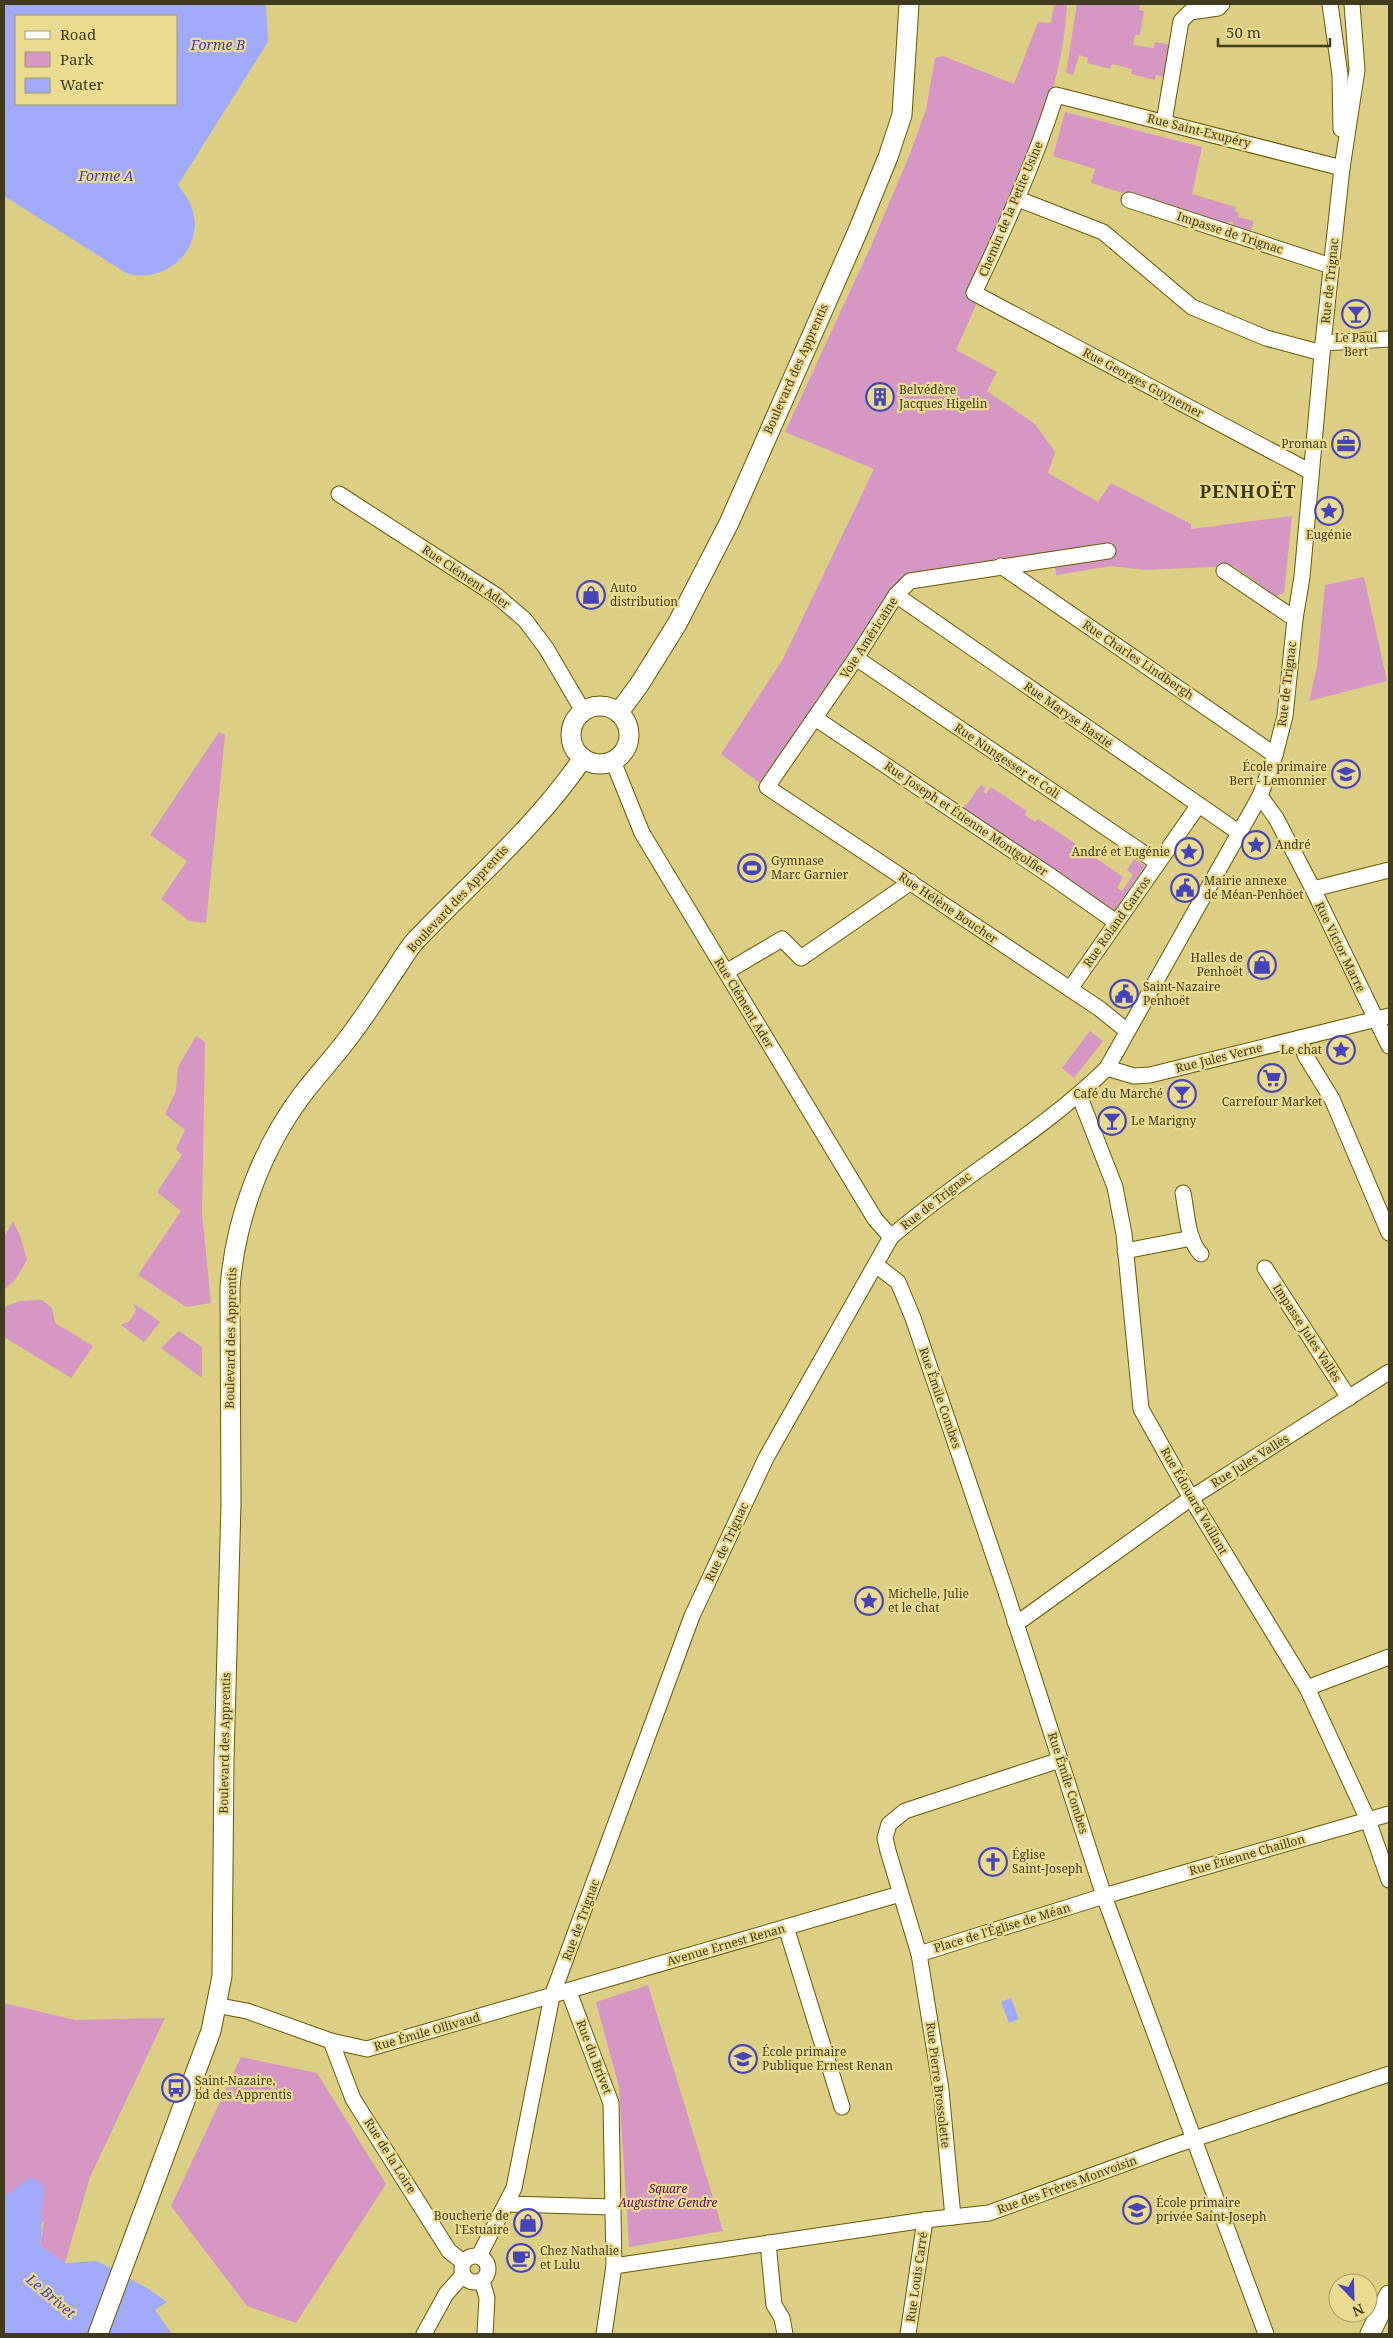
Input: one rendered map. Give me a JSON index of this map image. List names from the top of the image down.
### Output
{
  "streets": {
    "main road": ["Boulevard des Apprentis"],
    "street": [
      "Rue Saint-Exupéry",
      "Chemin de la Petite Usine",
      "Impasse de Trignac",
      "Rue de Trignac",
      "Rue Georges Guynemer",
      "Rue Clément Ader",
      "Voie Américaine",
      "Rue Charles Lindbergh",
      "Rue Maryse Bastié",
      "Rue Nungesser et Coli",
      "Rue Joseph et Étienne Montgolfier",
      "Rue Hélène Boucher",
      "Rue Roland Garros",
      "Rue Victor Marre",
      "Rue Jules Verne",
      "Impasse Jules Vallès",
      "Rue Émile Combes",
      "Rue Jules Vallès",
      "Rue Édouard Vaillant",
      "Rue Étienne Chaillon",
      "Place de l'Église de Méan",
      "Avenue Ernest Renan",
      "Rue Émile Ollivaud",
      "Rue du Brivet",
      "Rue Pierre Brossolette",
      "Rue de la Loire",
      "Rue des Frères Monvoisin",
      "Rue Louis Carré"
    ]
  },
  "crossings": [
    ["Rue Saint-Exupéry", "Chemin de la Petite Usine"],
    ["Rue Saint-Exupéry", "Rue de Trignac"],
    ["Chemin de la Petite Usine", "Rue Georges Guynemer"],
    ["Impasse de Trignac", "Rue de Trignac"],
    ["Rue de Trignac", "Rue Georges Guynemer"],
    ["Rue de Trignac", "Rue Clément Ader"],
    ["Rue de Trignac", "Rue Charles Lindbergh"],
    ["Rue de Trignac", "Rue Maryse Bastié"],
    ["Rue de Trignac", "Rue Hélène Boucher"],
    ["Rue de Trignac", "Rue Victor Marre"],
    ["Rue de Trignac", "Rue Jules Verne"],
    ["Rue de Trignac", "Rue Émile Combes"],
    ["Rue de Trignac", "Rue Édouard Vaillant"],
    ["Rue de Trignac", "Avenue Ernest Renan"],
    ["Rue de Trignac", "Rue Émile Ollivaud"],
    ["Rue de Trignac", "Rue de la Loire"],
    ["Boulevard des Apprentis", "Rue Clément Ader"],
    ["Boulevard des Apprentis", "Rue Émile Ollivaud"],
    ["Voie Américaine", "Rue Charles Lindbergh"],
    ["Voie Américaine", "Rue Maryse Bastié"],
    ["Voie Américaine", "Rue Nungesser et Coli"],
    ["Voie Américaine", "Rue Joseph et Étienne Montgolfier"],
    ["Voie Américaine", "Rue Hélène Boucher"],
    ["Rue Maryse Bastié", "Rue Roland Garros"],
    ["Rue Nungesser et Coli", "Rue Roland Garros"],
    ["Rue Joseph et Étienne Montgolfier", "Rue Roland Garros"],
    ["Rue Hélène Boucher", "Rue Roland Garros"],
    ["Rue Victor Marre", "Rue Jules Verne"],
    ["Impasse Jules Vallès", "Rue Jules Vallès"],
    ["Rue Émile Combes", "Rue Jules Vallès"],
    ["Rue Émile Combes", "Rue Étienne Chaillon"],
    ["Rue Émile Combes", "Place de l'Église de Méan"],
    ["Rue Émile Combes", "Rue des Frères Monvoisin"],
    ["Rue Jules Vallès", "Rue Édouard Vaillant"],
    ["Rue Édouard Vaillant", "Rue Étienne Chaillon"],
    ["Rue Étienne Chaillon", "Place de l'Église de Méan"],
    ["Place de l'Église de Méan", "Avenue Ernest Renan"],
    ["Place de l'Église de Méan", "Rue Pierre Brossolette"],
    ["Avenue Ernest Renan", "Rue Émile Ollivaud"],
    ["Avenue Ernest Renan", "Rue du Brivet"],
    ["Rue Émile Ollivaud", "Rue de la Loire"],
    ["Rue du Brivet", "Rue des Frères Monvoisin"],
    ["Rue Pierre Brossolette", "Rue des Frères Monvoisin"],
    ["Rue des Frères Monvoisin", "Rue Louis Carré"]
  ],
  "districts": ["PENHOËT"],
  "water": ["Forme B", "Forme A", "Le Brivet"],
  "parks": ["Square Augustine Gendre"],
  "places": {
    "bar": ["Le Paul Bert", "Café du Marché", "Le Marigny"],
    "building": ["Belvédère Jacques Higelin"],
    "office": ["Proman"],
    "place": [
      "Eugénie",
      "André",
      "André et Eugénie",
      "Le chat",
      "Michelle, Julie et le chat"
    ],
    "shop": ["Auto distribution", "Halles de Penhoët", "Boucherie de l'Estuaire"],
    "school or university": ["École primaire Bert - Lemonnier", "École primaire Publique Ernest Renan", "École primaire privée Saint-Joseph"],
    "sports": ["Gymnase Marc Garnier"],
    "public building": ["Mairie annexe de Méan-Penhöet", "Saint-Nazaire Penhoët"],
    "supermarket": ["Carrefour Market"],
    "church": ["Église Saint-Joseph"],
    "bus stop": ["Saint-Nazaire, bd des Apprentis"],
    "cafe": ["Chez Nathalie et Lulu"]
  },
  "legend": ["Road", "Park", "Water"],
  "scale_bar": "50 m",
  "north": "bottom right"
}
